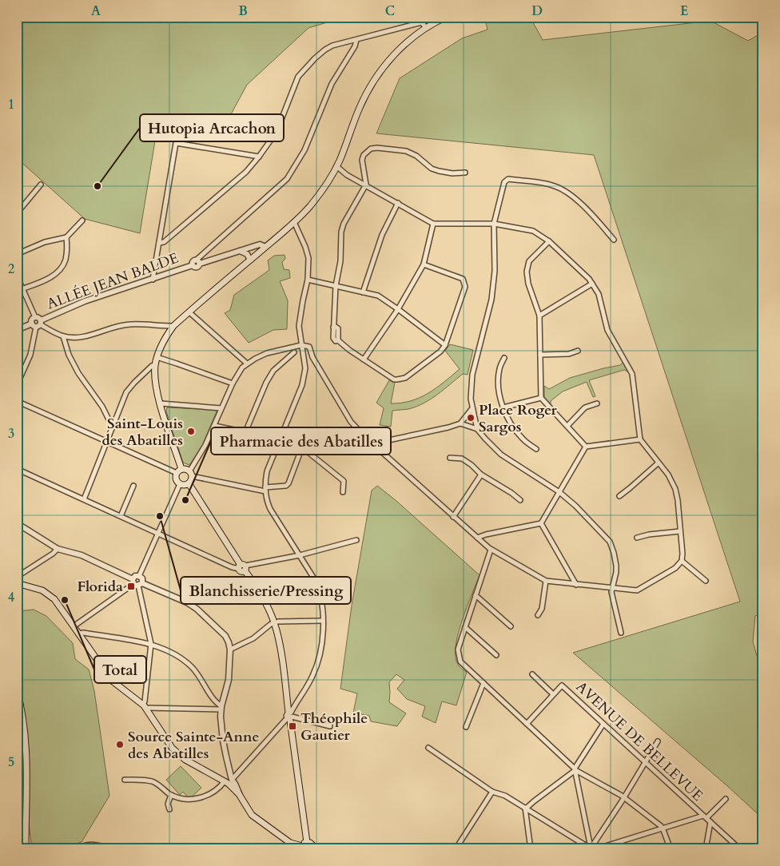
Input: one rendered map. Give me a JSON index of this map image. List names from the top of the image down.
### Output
{
  "streets": {
    "street": ["ALLÉE JEAN BALDE", "AVENUE DE BELLEVUE"]
  },
  "places": {
    "other": [
      "Hutopia Arcachon",
      "Place Roger Sargos",
      "Saint-Louis des Abatilles",
      "Pharmacie des Abatilles",
      "Blanchisserie/Pressing",
      "Total",
      "Source Sainte-Anne des Abatilles"
    ],
    "transit": ["Florida", "Théophile Gautier"]
  },
  "grid": {
    "columns": [
      "A",
      "B",
      "C",
      "D",
      "E"
    ],
    "rows": [
      "1",
      "2",
      "3",
      "4",
      "5"
    ]
  }
}
